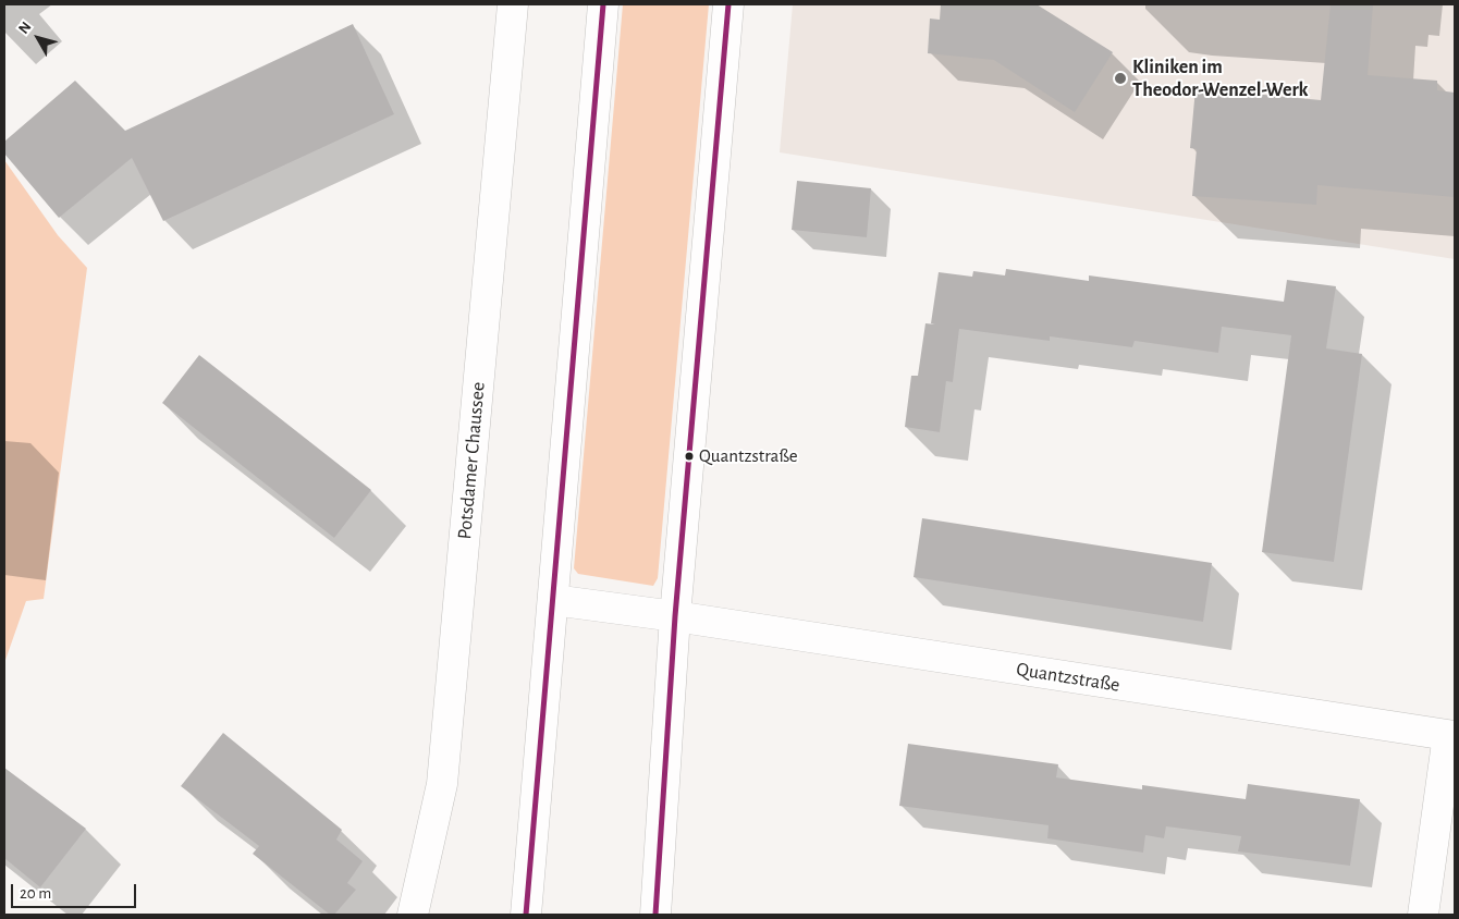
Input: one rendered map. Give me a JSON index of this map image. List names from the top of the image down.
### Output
{
  "streets": {
    "street": ["Potsdamer Chaussee", "Quantzstraße"]
  },
  "places": ["Kliniken im Theodor-Wenzel-Werk", "Quantzstraße"],
  "scale_bar": "20 m",
  "north": "top left"
}
